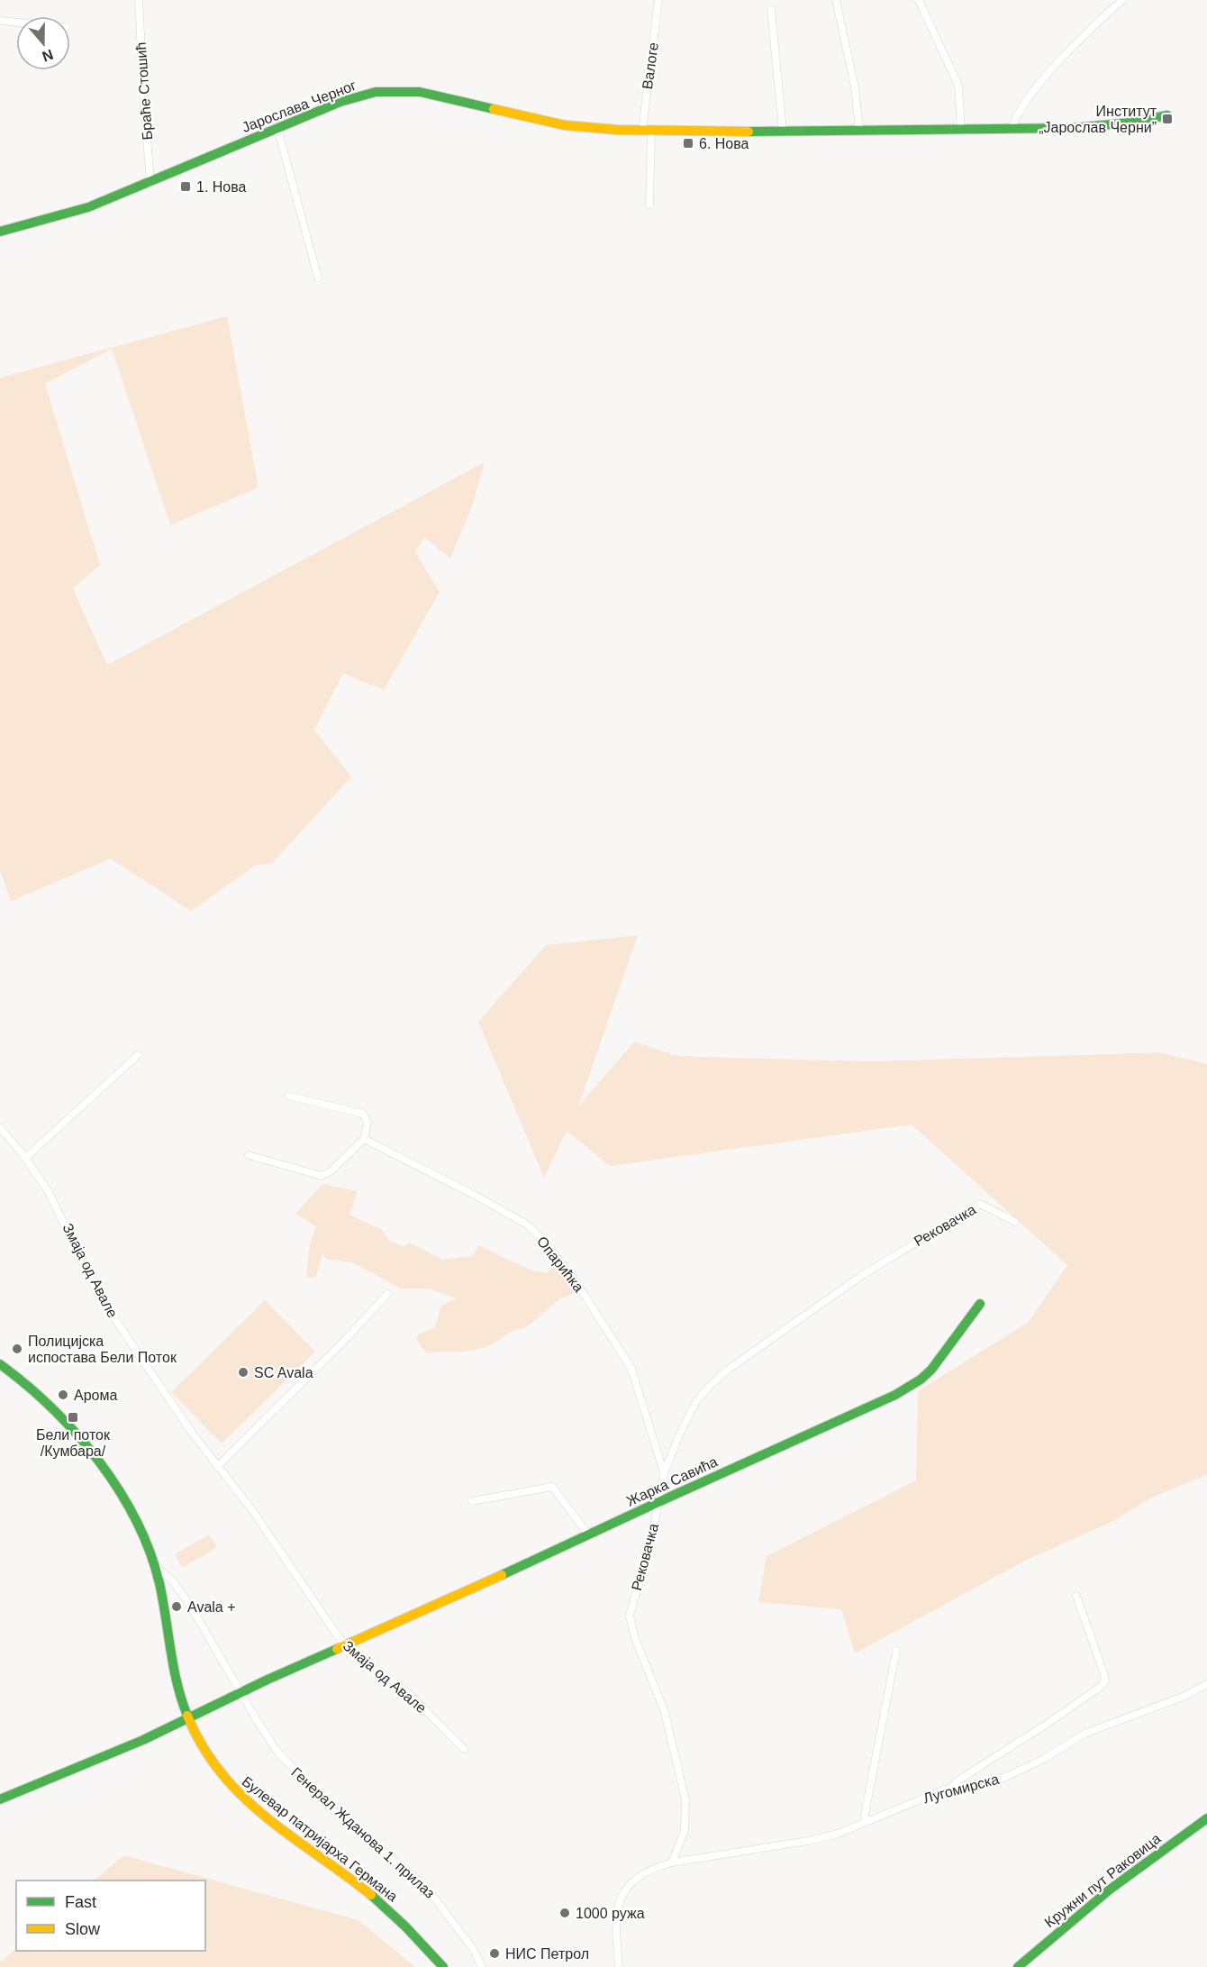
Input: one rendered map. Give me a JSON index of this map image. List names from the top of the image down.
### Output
{
  "streets": {
    "street": [
      "Валоге",
      "Браће Стошић",
      "Јарослава Черног",
      "Рековачка",
      "Опарићка",
      "Змаја од Авале",
      "Жарка Савића",
      "Лугомирска",
      "Генерал Жданова 1. прилаз",
      "Булевар патријарха Германа",
      "Кружни пут Раковица"
    ]
  },
  "crossings": [
    ["Валоге", "Јарослава Черног"],
    ["Браће Стошић", "Јарослава Черног"],
    ["Рековачка", "Опарићка"],
    ["Рековачка", "Жарка Савића"],
    ["Рековачка", "Лугомирска"],
    ["Змаја од Авале", "Жарка Савића"],
    ["Жарка Савића", "Генерал Жданова 1. прилаз"],
    ["Жарка Савића", "Булевар патријарха Германа"],
    ["Генерал Жданова 1. прилаз", "Булевар патријарха Германа"]
  ],
  "places": {
    "transit": [
      "Институт „Јарослав Черни”",
      "6. Нова",
      "1. Нова",
      "Бели поток /Кумбара/"
    ],
    "other": [
      "Полицијска испостава Бели Поток",
      "SC Avala",
      "Арома",
      "Avala +",
      "1000 ружа",
      "НИС Петрол"
    ]
  },
  "legend": ["Fast", "Slow"],
  "north": "bottom"
}
